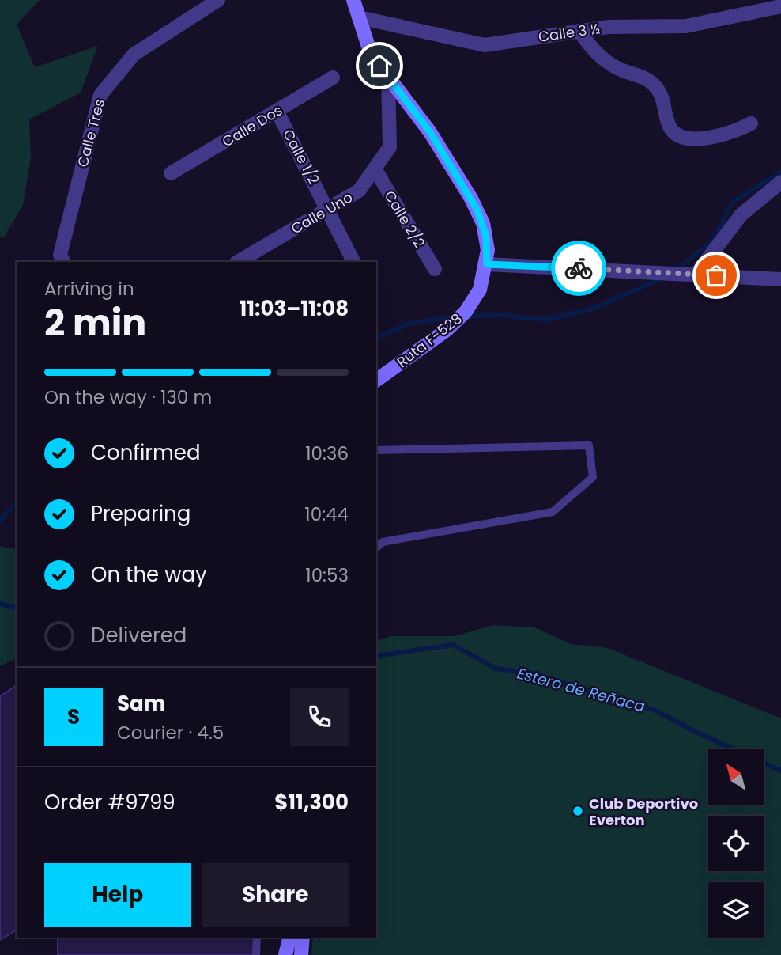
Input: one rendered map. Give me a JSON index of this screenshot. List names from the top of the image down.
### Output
{
  "streets": {
    "main road": ["Ruta F-528"],
    "street": [
      "Calle 3 ½",
      "Calle Dos",
      "Calle Tres",
      "Calle 1/2",
      "Calle Uno",
      "Calle 2/2"
    ]
  },
  "crossings": [
    ["Calle 3 ½", "Ruta F-528"],
    ["Calle Dos", "Calle 1/2"],
    ["Calle 1/2", "Calle Uno"],
    ["Calle Uno", "Calle 2/2"],
    ["Calle Uno", "Ruta F-528"]
  ],
  "water": ["Estero de Reñaca"],
  "places": ["Club Deportivo Everton"],
  "north": "top left",
  "page": {
    "heading": ["2 min", "Arriving in", "11:03–11:08"],
    "panel": [
      "Sam",
      "Courier · 4.5",
      "Order #9799",
      "$11,300"
    ],
    "bar": "On the way · 130 m",
    "list": [
      ["Confirmed", "10:36"],
      ["Preparing", "10:44"],
      ["On the way", "10:53"],
      "Delivered"
    ],
    "round": "S",
    "buttons": ["Help", "Share"]
  }
}
